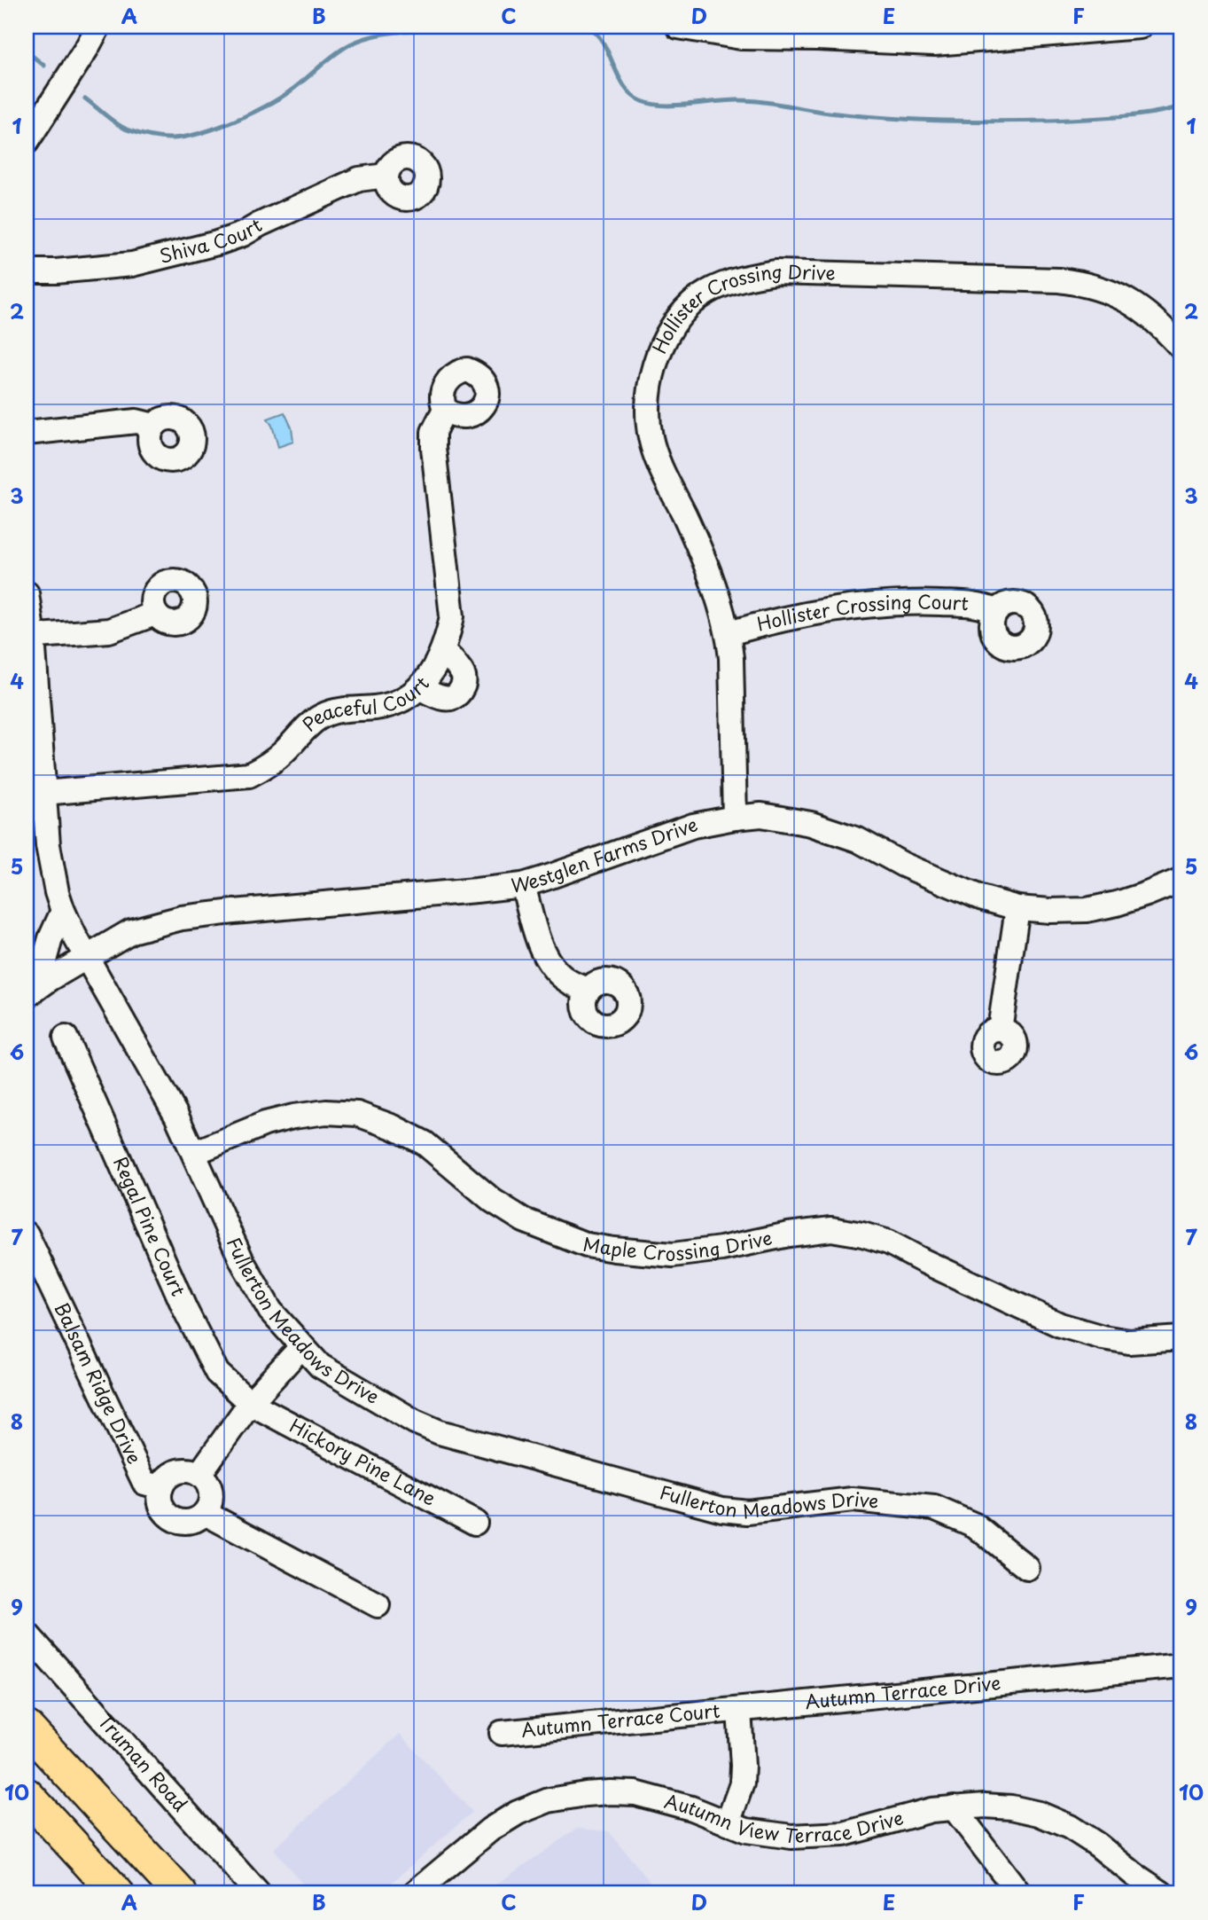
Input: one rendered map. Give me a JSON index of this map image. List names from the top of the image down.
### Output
{
  "streets": {
    "street": [
      "Shiva Court",
      "Hollister Crossing Drive",
      "Hollister Crossing Court",
      "Peaceful Court",
      "Westglen Farms Drive",
      "Regal Pine Court",
      "Maple Crossing Drive",
      "Fullerton Meadows Drive",
      "Balsam Ridge Drive",
      "Hickory Pine Lane",
      "Autumn Terrace Drive",
      "Autumn Terrace Court",
      "Truman Road",
      "Autumn View Terrace Drive"
    ]
  },
  "crossings": [
    ["Hollister Crossing Drive", "Hollister Crossing Court"],
    ["Hollister Crossing Drive", "Westglen Farms Drive"],
    ["Peaceful Court", "Fullerton Meadows Drive"],
    ["Westglen Farms Drive", "Fullerton Meadows Drive"],
    ["Regal Pine Court", "Hickory Pine Lane"],
    ["Maple Crossing Drive", "Fullerton Meadows Drive"],
    ["Autumn Terrace Drive", "Autumn Terrace Court"]
  ],
  "grid": {
    "columns": [
      "A",
      "B",
      "C",
      "D",
      "E",
      "F"
    ],
    "rows": [
      "1",
      "2",
      "3",
      "4",
      "5",
      "6",
      "7",
      "8",
      "9",
      "10"
    ]
  }
}
